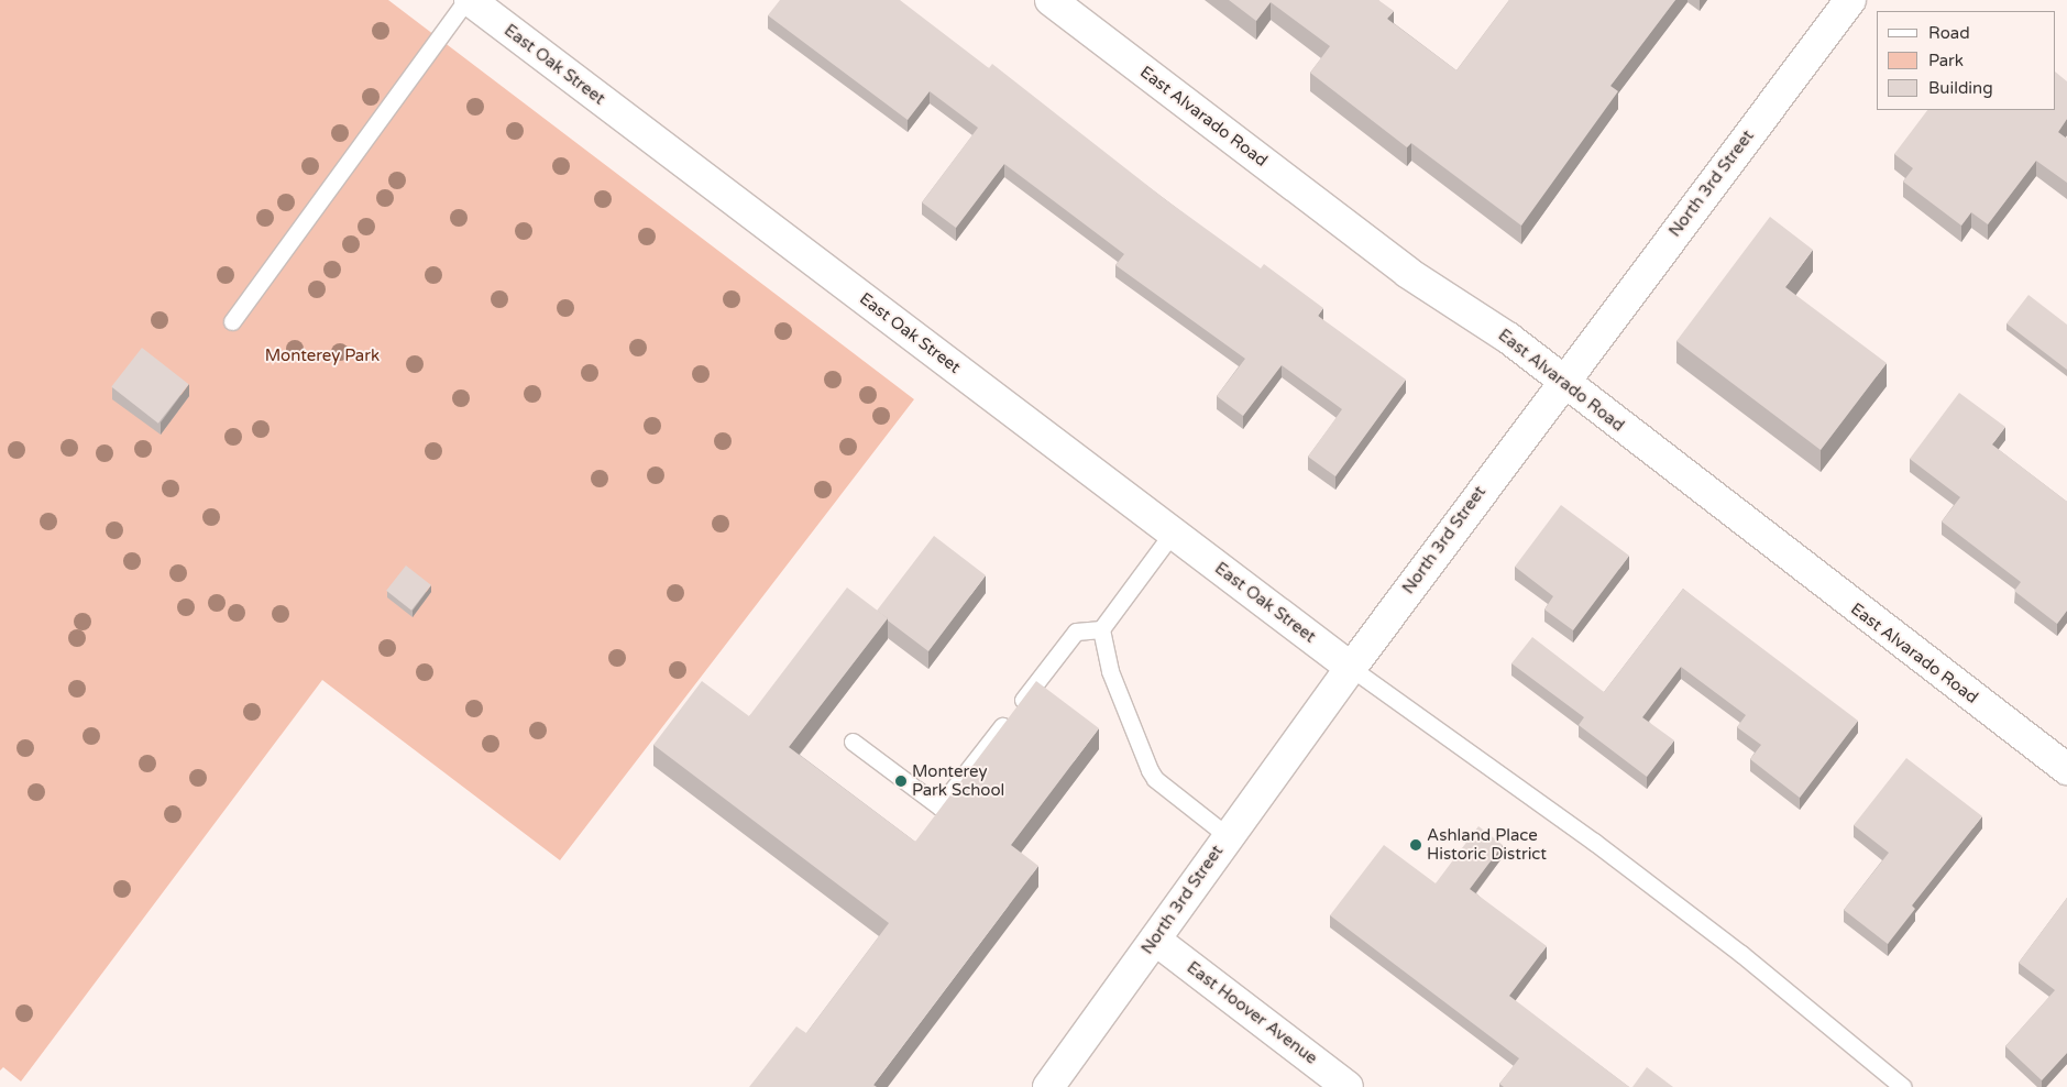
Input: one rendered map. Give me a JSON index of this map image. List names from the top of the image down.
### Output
{
  "streets": {
    "street": [
      "East Oak Street",
      "East Alvarado Road",
      "North 3rd Street",
      "East Hoover Avenue"
    ]
  },
  "crossings": [
    ["East Oak Street", "North 3rd Street"],
    ["East Alvarado Road", "North 3rd Street"],
    ["North 3rd Street", "East Hoover Avenue"]
  ],
  "parks": ["Monterey Park"],
  "places": ["Monterey Park School", "Ashland Place Historic District"],
  "legend": ["Road", "Park", "Building"]
}
